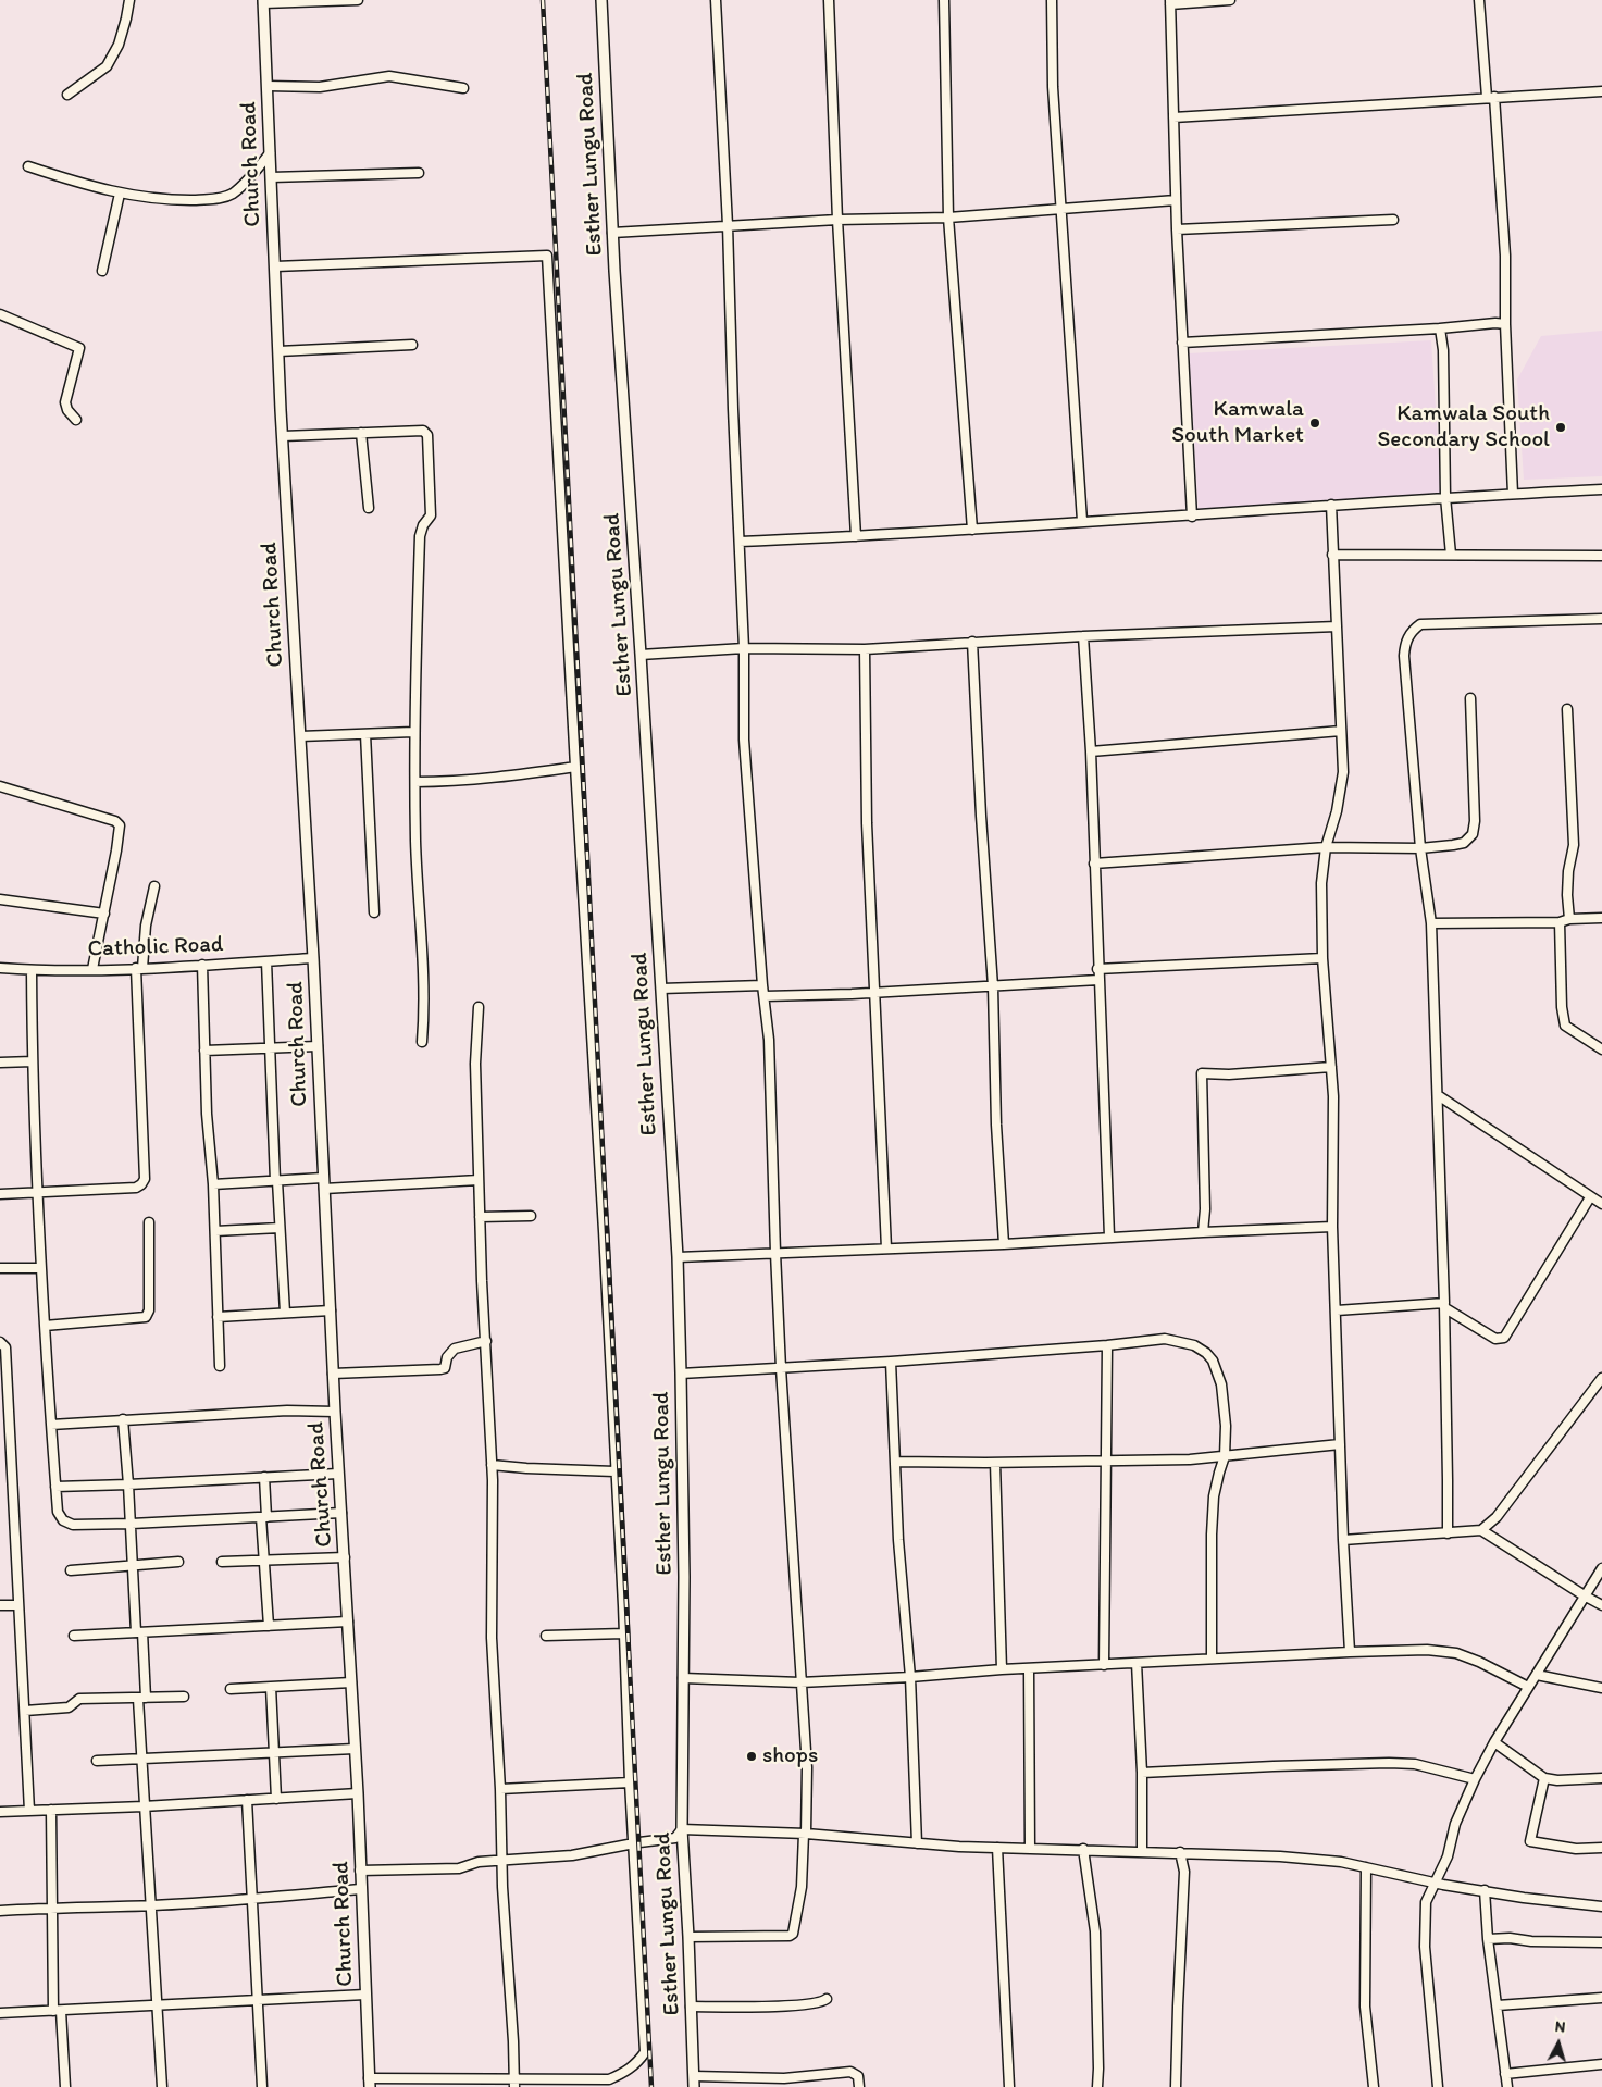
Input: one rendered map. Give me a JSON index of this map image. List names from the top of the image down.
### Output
{
  "streets": {
    "street": ["Church Road", "Esther Lungu Road", "Catholic Road"]
  },
  "crossings": [
    ["Church Road", "Catholic Road"]
  ],
  "places": ["Kamwala South Market", "Kamwala South Secondary School", "shops"],
  "north": "top"
}
